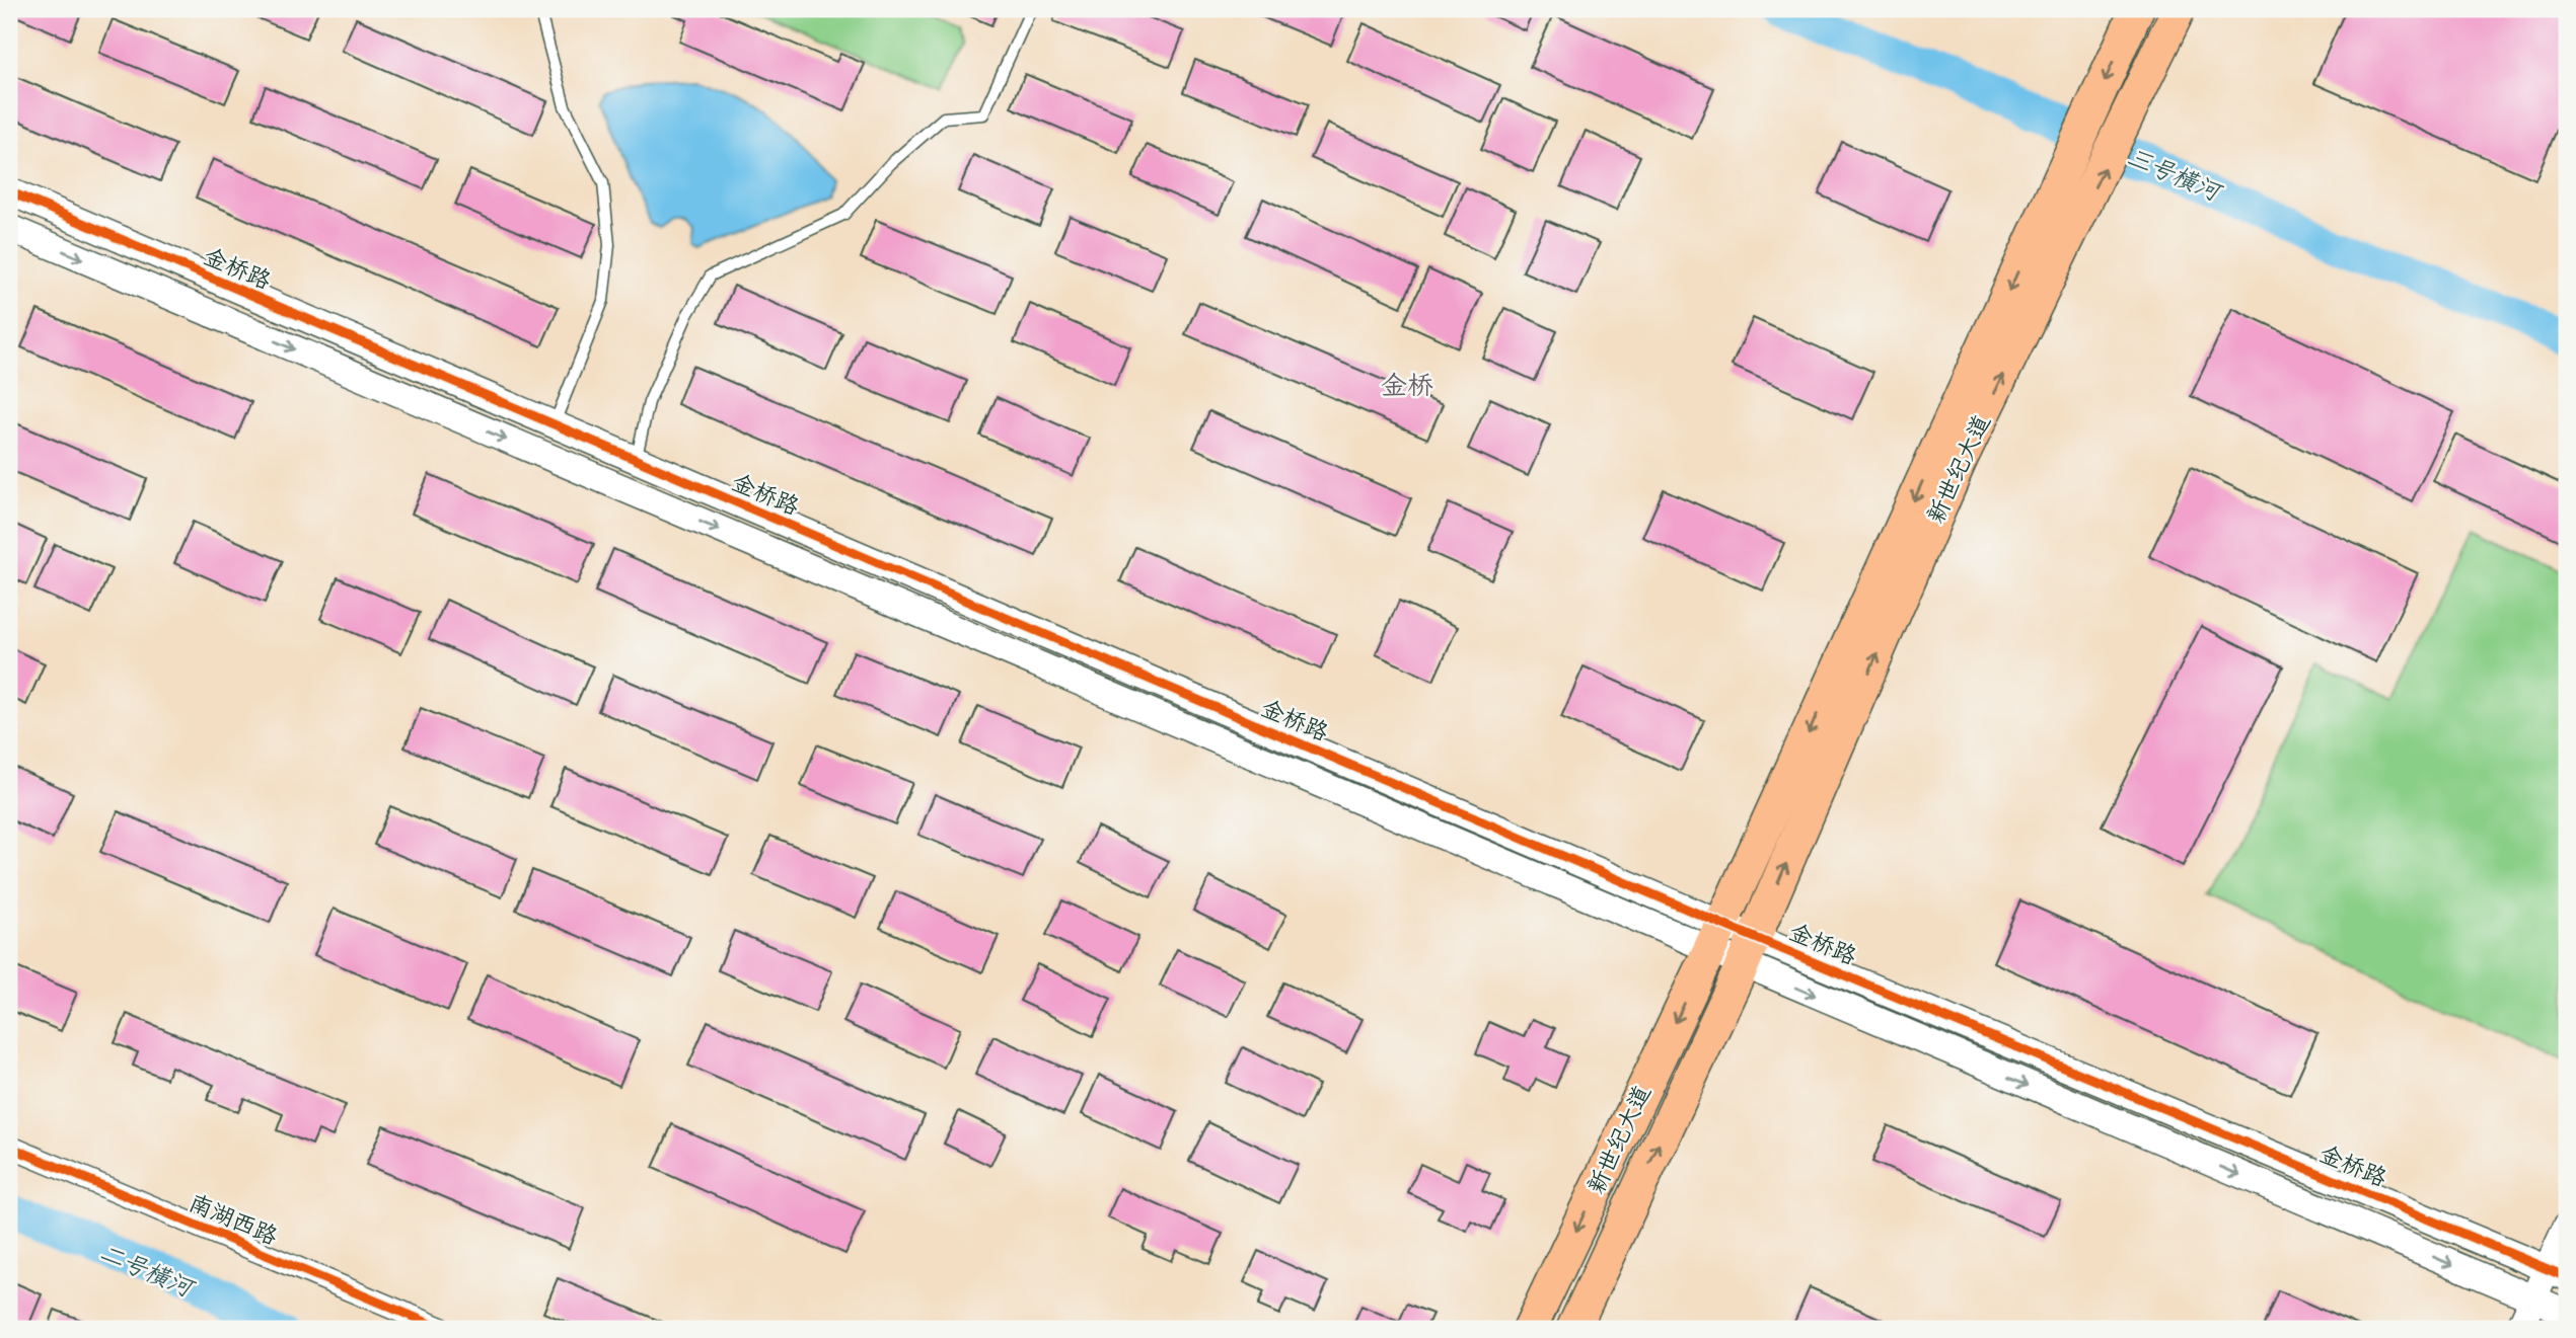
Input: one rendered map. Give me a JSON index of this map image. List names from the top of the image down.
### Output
{
  "streets": {
    "main road": ["新世纪大道"],
    "street": ["金桥路", "南湖西路"]
  },
  "crossings": [
    ["金桥路", "新世纪大道"]
  ],
  "districts": ["金桥"],
  "water": ["三号横河", "二号横河"]
}
